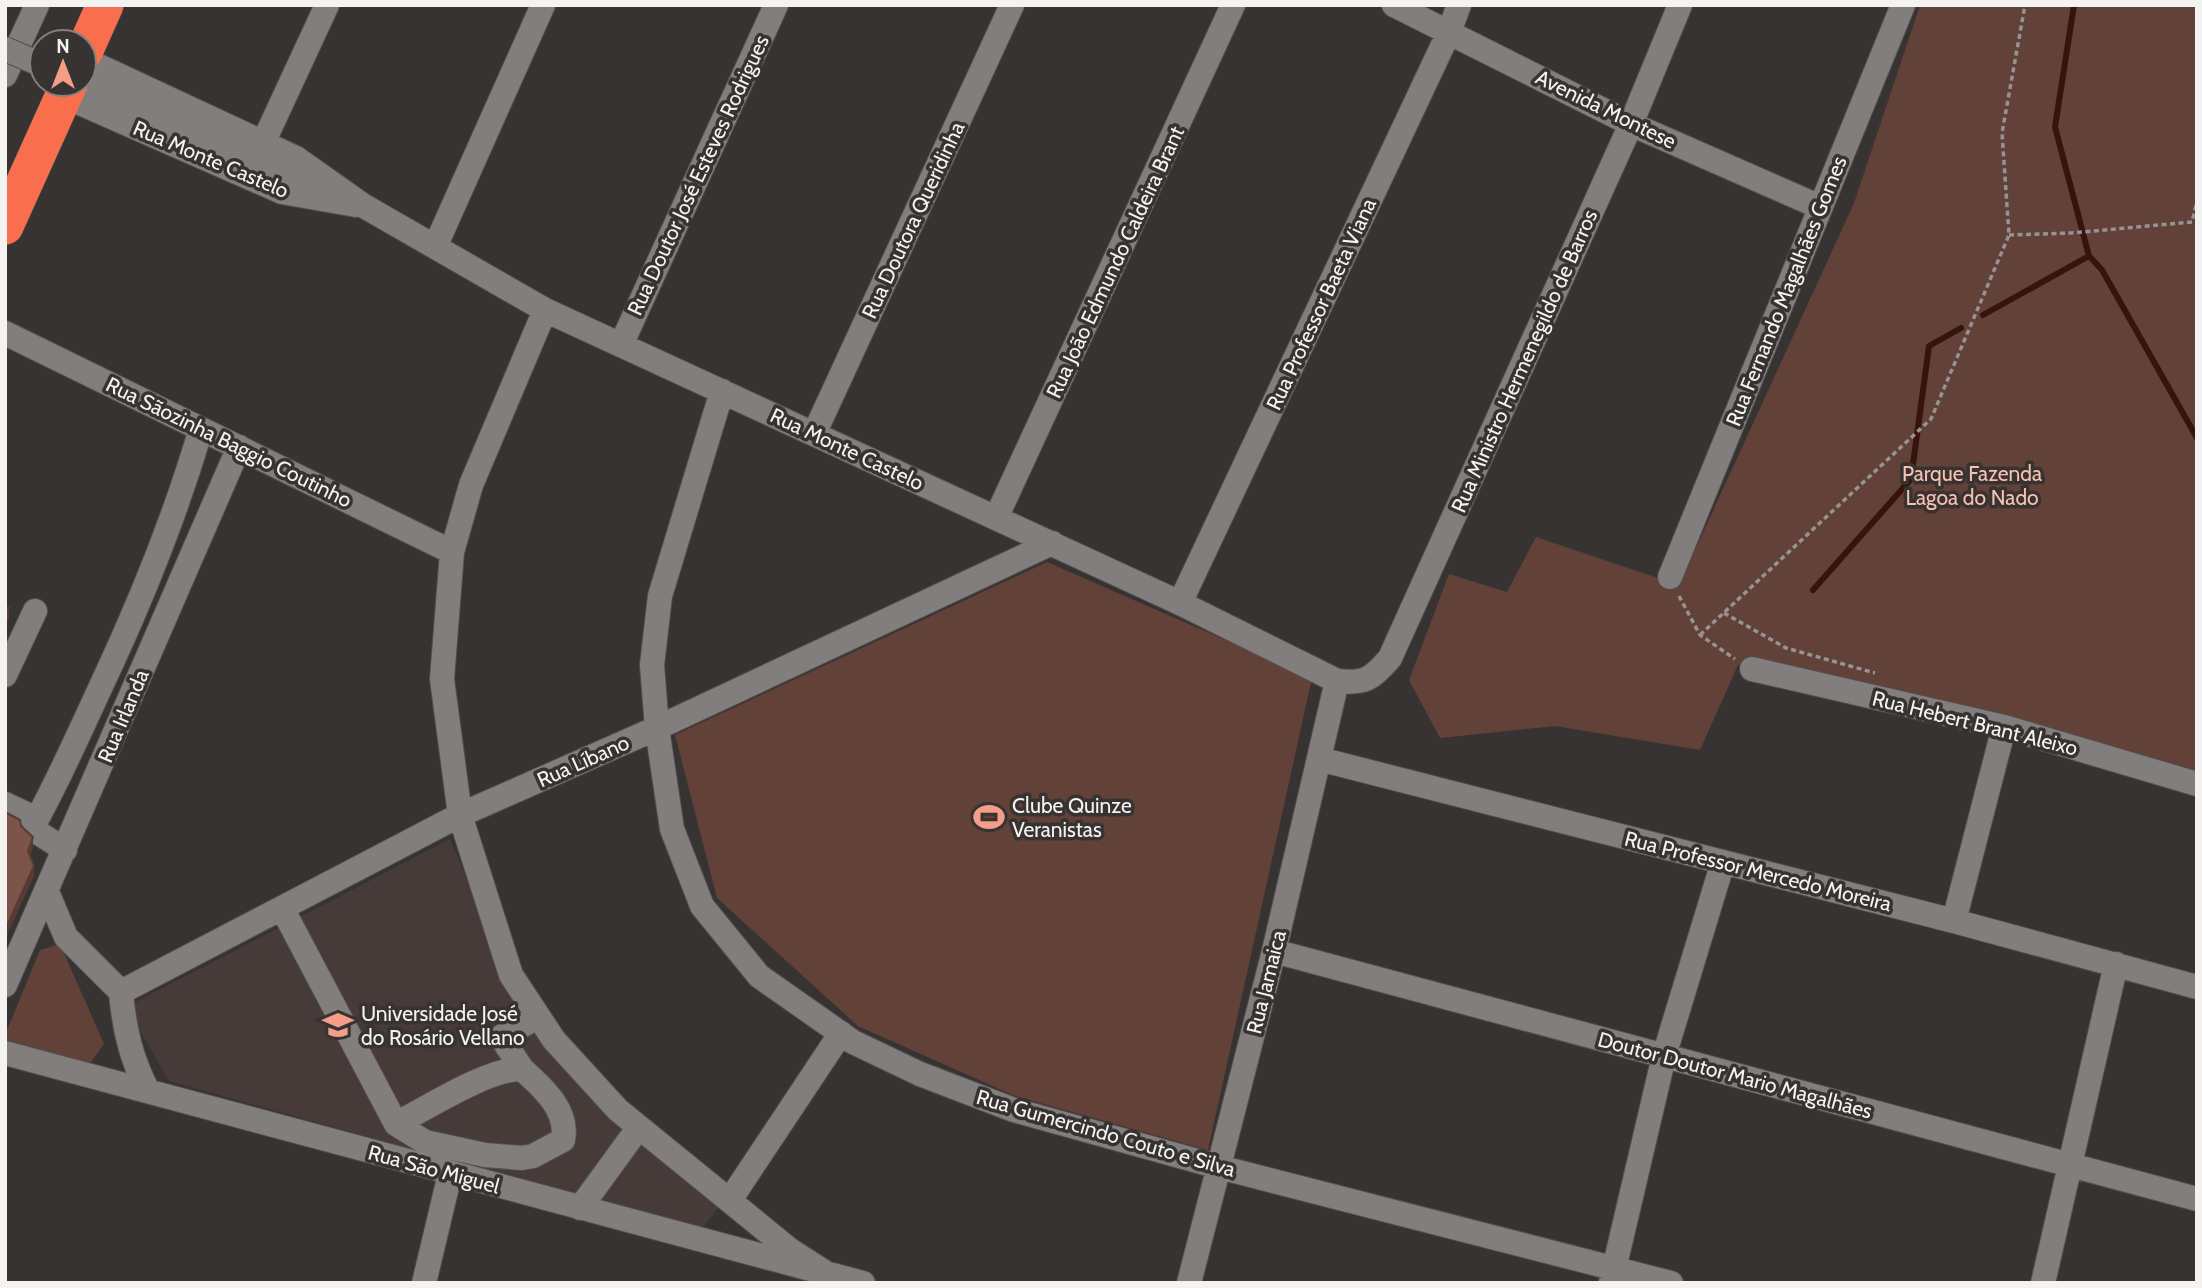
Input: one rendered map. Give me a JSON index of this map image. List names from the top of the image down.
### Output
{
  "streets": {
    "street": [
      "Avenida Montese",
      "Rua Monte Castelo",
      "Rua Doutor José Esteves Rodrigues",
      "Rua Doutora Queridinha",
      "Rua João Edmundo Caldeira Brant",
      "Rua Fernando Magalhães Gomes",
      "Rua Professor Baeta Viana",
      "Rua Ministro Hermenegildo de Barros",
      "Rua Sãozinha Baggio Coutinho",
      "Rua Irlanda",
      "Rua Hebert Brant Aleixo",
      "Rua Líbano",
      "Rua Professor Mercedo Moreira",
      "Rua Jamaica",
      "Doutor Doutor Mario Magalhães",
      "Rua Gumercindo Couto e Silva",
      "Rua São Miguel"
    ]
  },
  "crossings": [
    ["Avenida Montese", "Rua Fernando Magalhães Gomes"],
    ["Avenida Montese", "Rua Professor Baeta Viana"],
    ["Avenida Montese", "Rua Ministro Hermenegildo de Barros"],
    ["Rua Monte Castelo", "Rua Doutor José Esteves Rodrigues"],
    ["Rua Monte Castelo", "Rua Doutora Queridinha"],
    ["Rua Monte Castelo", "Rua João Edmundo Caldeira Brant"],
    ["Rua Monte Castelo", "Rua Professor Baeta Viana"],
    ["Rua Monte Castelo", "Rua Ministro Hermenegildo de Barros"],
    ["Rua Monte Castelo", "Rua Líbano"],
    ["Rua Monte Castelo", "Rua Jamaica"],
    ["Rua Monte Castelo", "Rua Gumercindo Couto e Silva"],
    ["Rua Ministro Hermenegildo de Barros", "Rua Jamaica"],
    ["Rua Sãozinha Baggio Coutinho", "Rua Irlanda"],
    ["Rua Líbano", "Rua Gumercindo Couto e Silva"],
    ["Rua Professor Mercedo Moreira", "Rua Jamaica"],
    ["Rua Jamaica", "Doutor Doutor Mario Magalhães"],
    ["Rua Jamaica", "Rua Gumercindo Couto e Silva"]
  ],
  "parks": ["Parque Fazenda Lagoa do Nado"],
  "places": {
    "sports": ["Clube Quinze Veranistas"],
    "school or university": ["Universidade José do Rosário Vellano"]
  },
  "north": "top"
}
